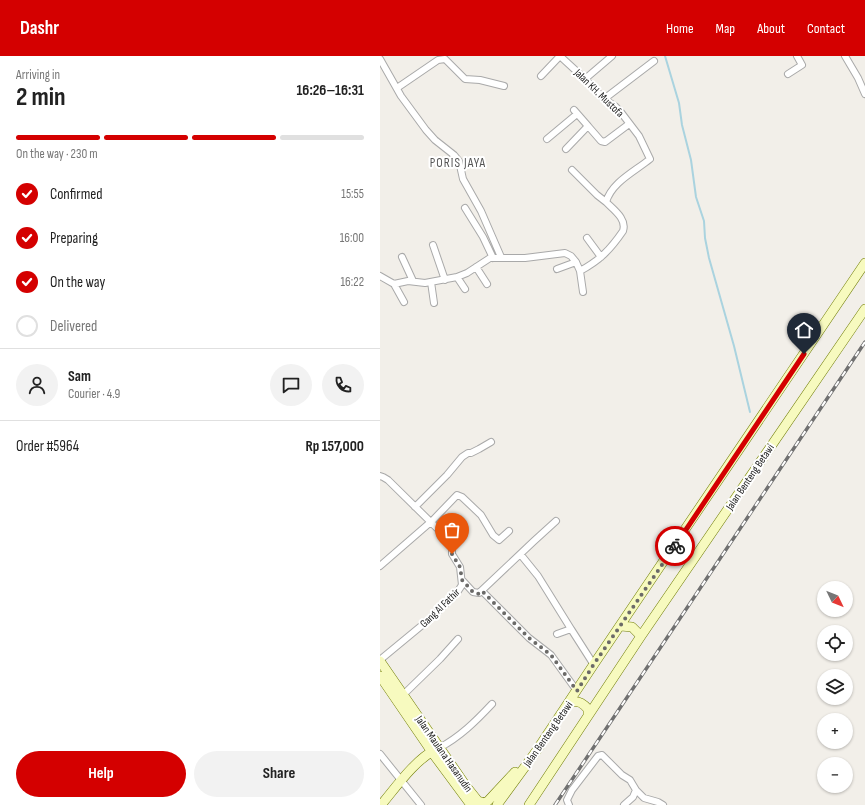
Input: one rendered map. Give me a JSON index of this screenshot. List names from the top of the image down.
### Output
{
  "streets": {
    "main road": ["Jalan Benteng Betawi", "Jalan Maulana Hasanudin"],
    "street": ["Jalan KH. Mustofa", "Gang Al Fathir"]
  },
  "crossings": [
    ["Jalan Benteng Betawi", "Jalan Maulana Hasanudin"],
    ["Gang Al Fathir", "Jalan Maulana Hasanudin"]
  ],
  "districts": ["PORIS JAYA"],
  "north": "bottom right",
  "page": {
    "header": "Dashr",
    "nav": [
      "Home",
      "Map",
      "About",
      "Contact"
    ],
    "heading": ["2 min", "Arriving in", "16:26–16:31"],
    "panel": [
      "Sam",
      "Courier · 4.9",
      "Order #5964",
      "Rp 157,000"
    ],
    "bar": "On the way · 230 m",
    "list": [
      ["Confirmed", "15:55"],
      ["Preparing", "16:00"],
      ["On the way", "16:22"],
      "Delivered"
    ],
    "map_buttons": ["+", "−"],
    "buttons": ["Help", "Share"]
  }
}
